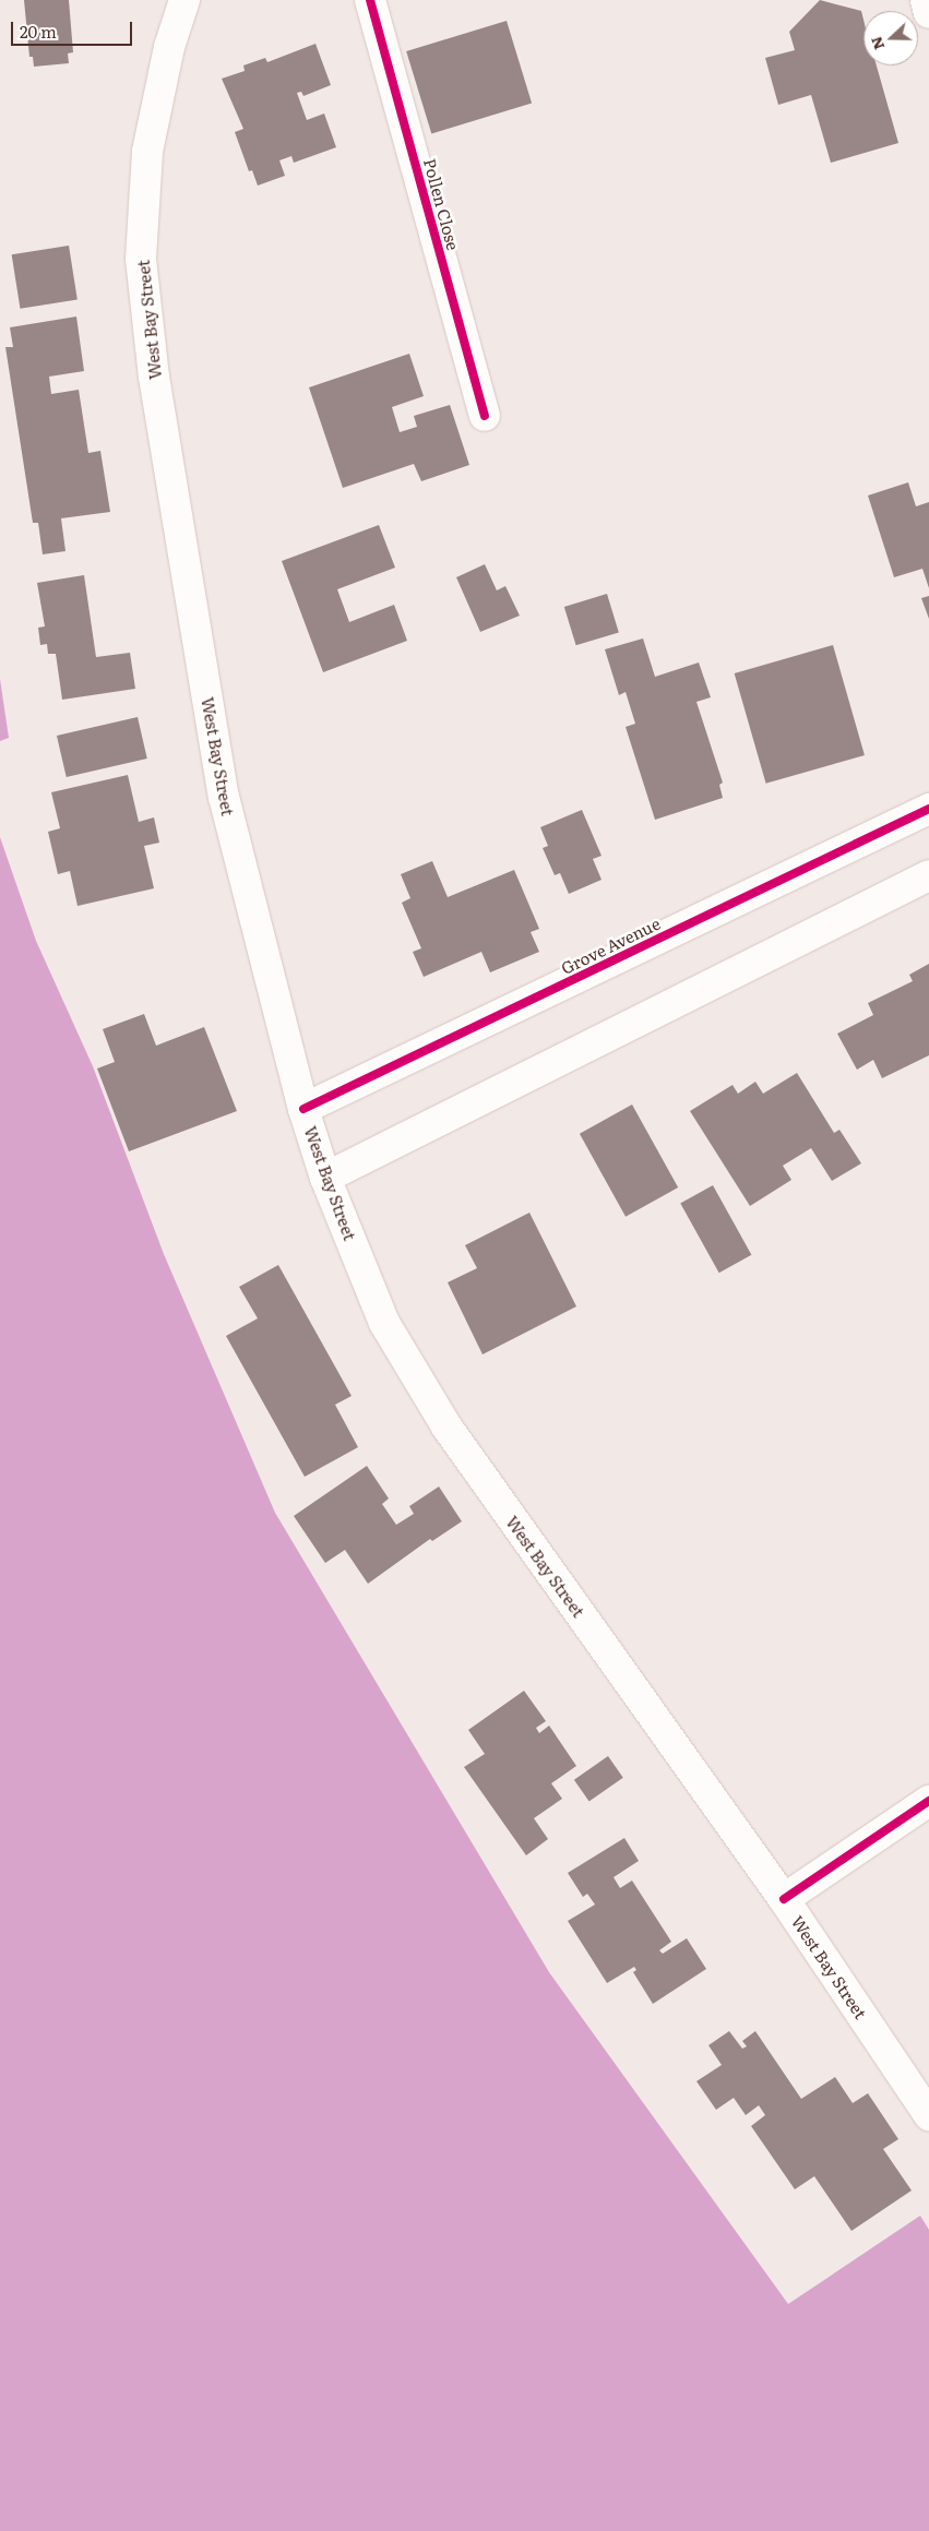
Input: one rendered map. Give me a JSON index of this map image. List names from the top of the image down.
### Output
{
  "streets": {
    "main road": ["Pollen Close", "West Bay Street", "Grove Avenue"]
  },
  "crossings": [
    ["West Bay Street", "Grove Avenue"]
  ],
  "scale_bar": "20 m",
  "north": "left"
}
